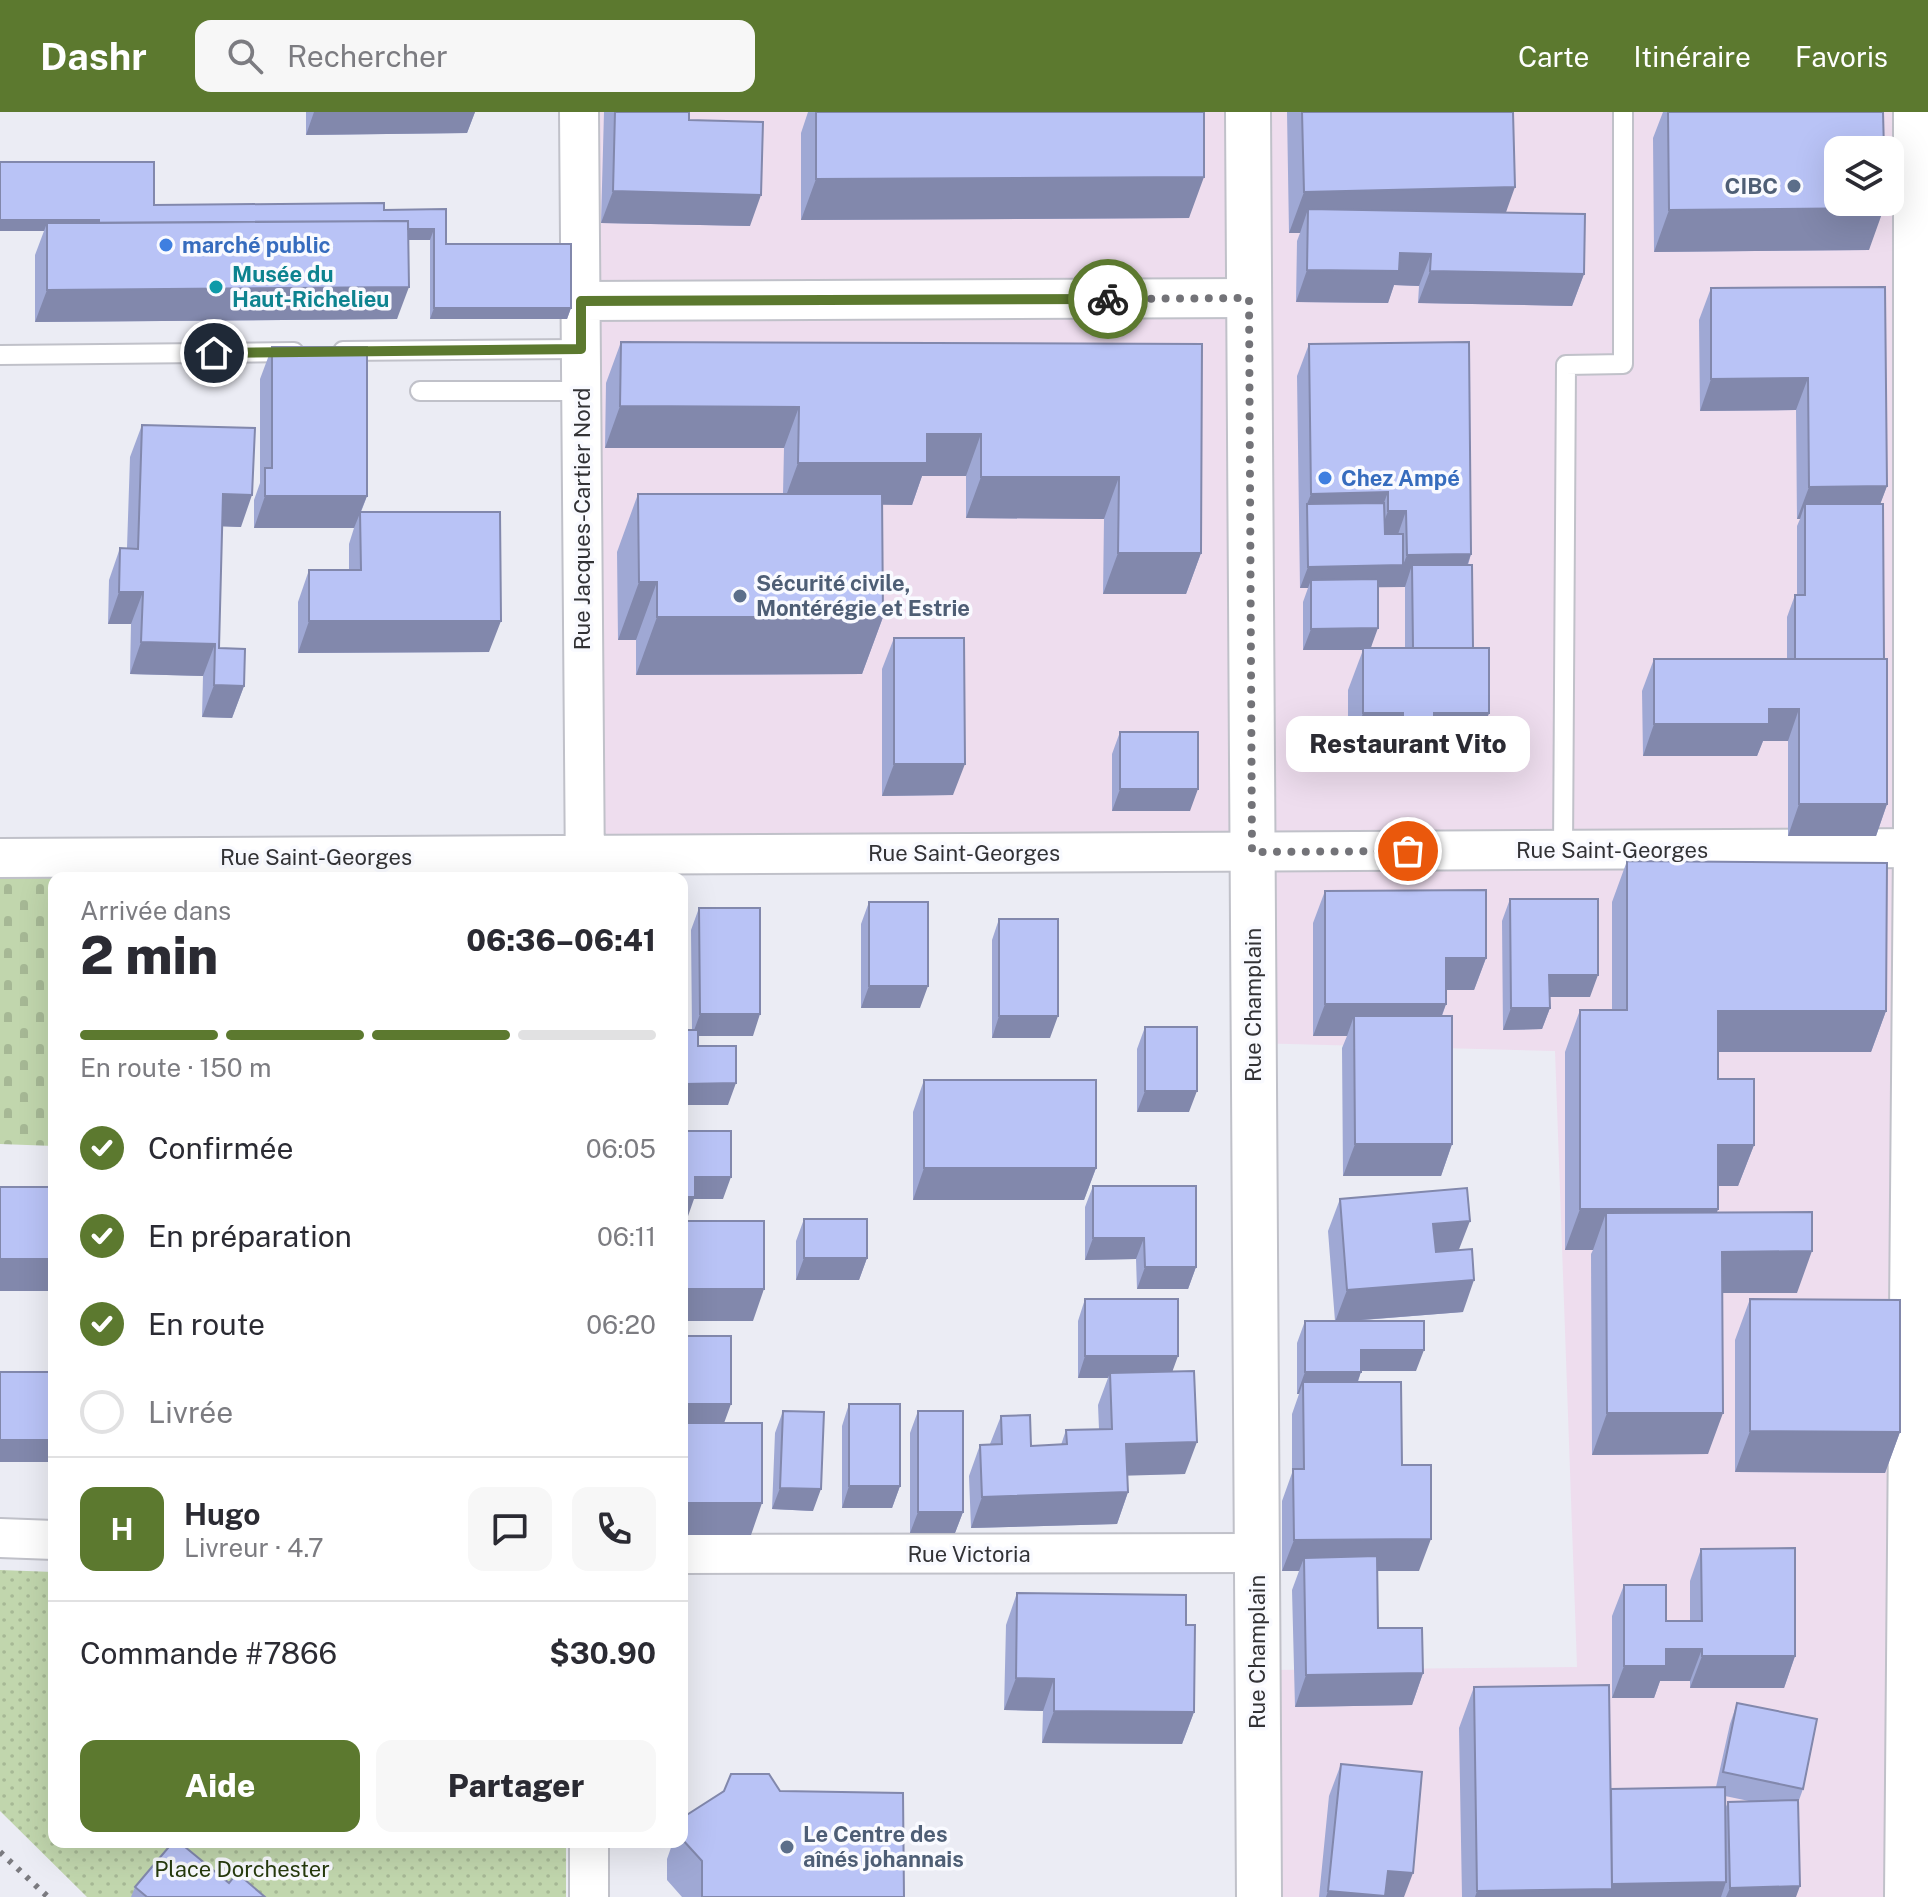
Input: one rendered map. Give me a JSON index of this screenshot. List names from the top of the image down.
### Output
{
  "streets": {
    "street": [
      "Rue Jacques-Cartier Nord",
      "Rue Saint-Georges",
      "Rue Champlain",
      "Rue Victoria"
    ]
  },
  "crossings": [
    ["Rue Jacques-Cartier Nord", "Rue Saint-Georges"],
    ["Rue Saint-Georges", "Rue Champlain"],
    ["Rue Champlain", "Rue Victoria"]
  ],
  "parks": ["Place Dorchester"],
  "places": [
    "CIBC",
    "marché public",
    "Musée du Haut-Richelieu",
    "Chez Ampé",
    "Sécurité civile, Montérégie et Estrie",
    "Restaurant Vito",
    "Le Centre des aînés johannais"
  ],
  "page": {
    "header": "Dashr",
    "search": "Rechercher",
    "nav": ["Carte", "Itinéraire", "Favoris"],
    "bubble": "Restaurant Vito",
    "heading": ["2 min", "Arrivée dans", "06:36–06:41"],
    "panel": [
      "Hugo",
      "Livreur · 4.7",
      "Commande #7866",
      "$30.90"
    ],
    "bar": "En route · 150 m",
    "list": [
      ["Confirmée", "06:05"],
      ["En préparation", "06:11"],
      ["En route", "06:20"],
      "Livrée"
    ],
    "round": "H",
    "buttons": ["Aide", "Partager"]
  }
}
